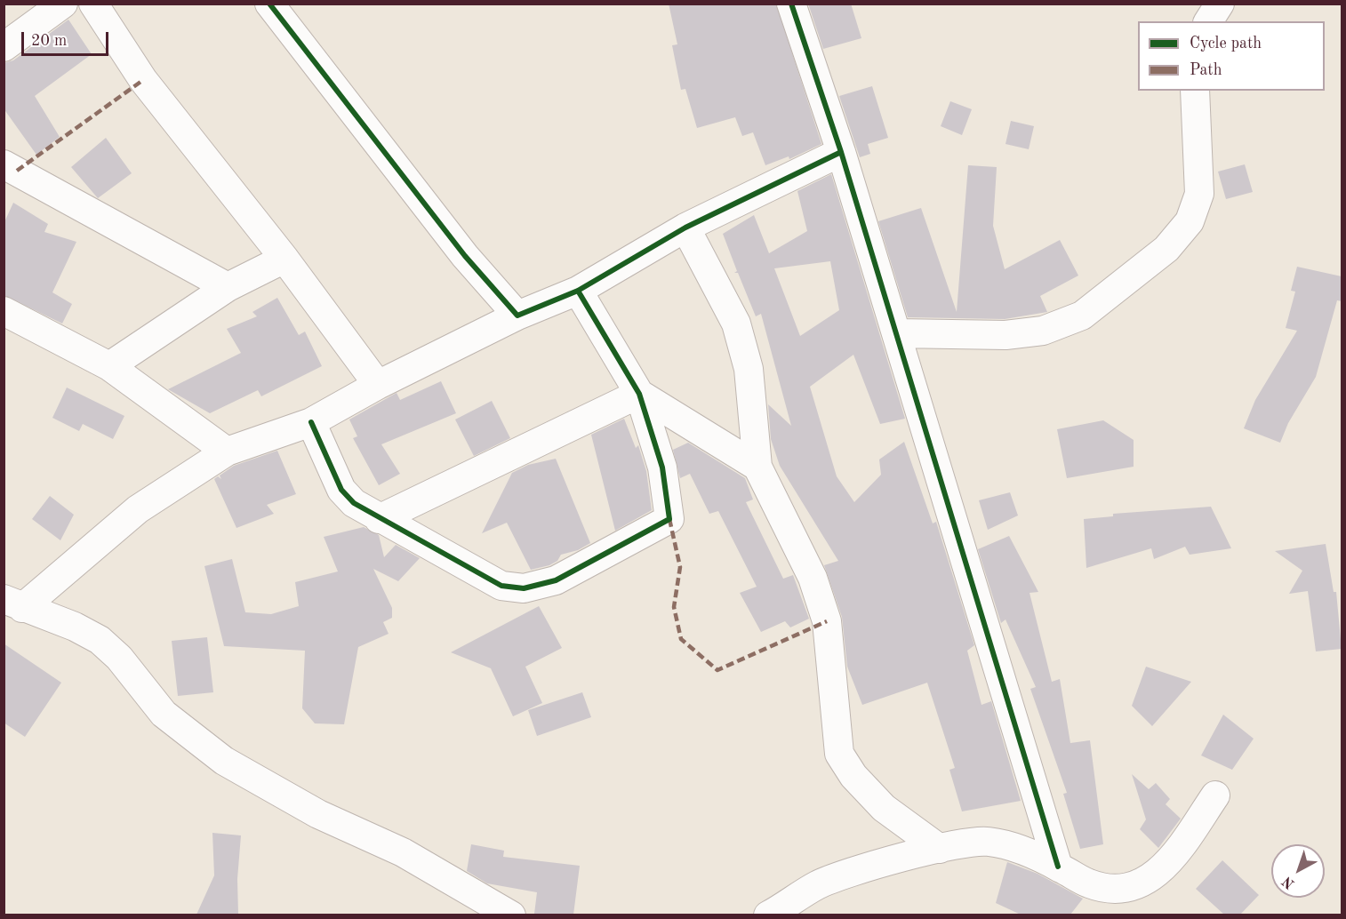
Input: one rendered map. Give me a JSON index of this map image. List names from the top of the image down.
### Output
{
  "legend": ["Cycle path", "Path"],
  "scale_bar": "20 m",
  "north": "bottom left"
}
